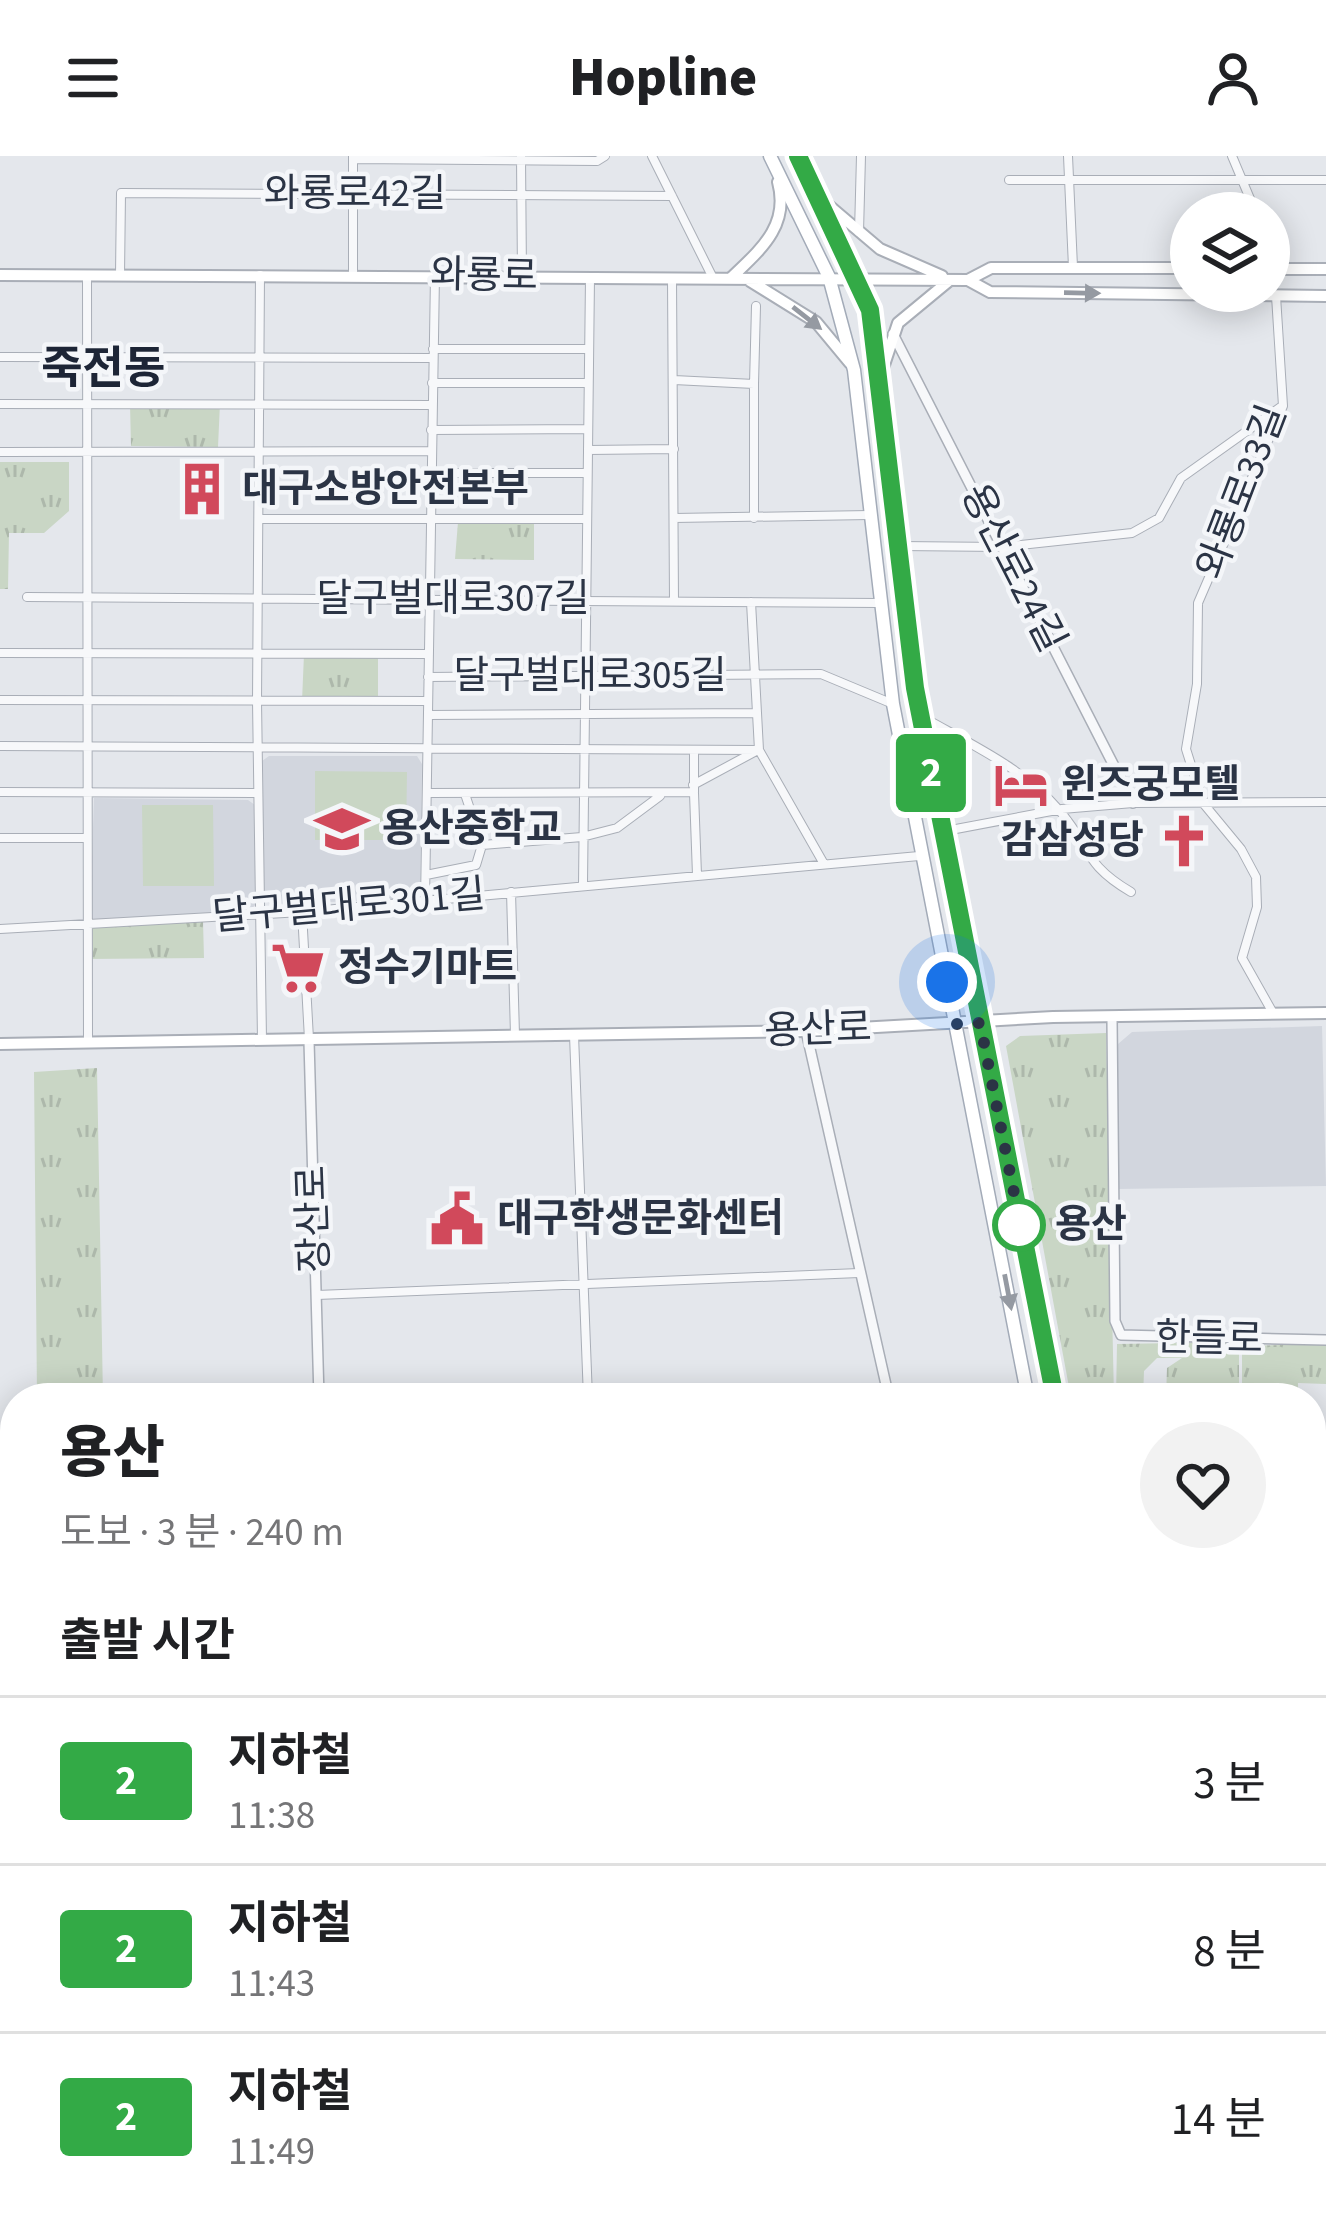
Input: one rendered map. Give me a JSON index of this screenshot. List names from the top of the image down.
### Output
{
  "streets": {
    "main road": ["와룡로", "용산로"],
    "street": [
      "와룡로42길",
      "와룡로33길",
      "용산로24길",
      "달구벌대로307길",
      "달구벌대로305길",
      "달구벌대로301길",
      "장산로",
      "한들로"
    ]
  },
  "crossings": [
    ["와룡로42길", "와룡로"],
    ["와룡로33길", "용산로"],
    ["달구벌대로307길", "달구벌대로305길"],
    ["용산로", "장산로"],
    ["용산로", "한들로"]
  ],
  "districts": ["죽전동"],
  "places": {
    "building": ["대구소방안전본부"],
    "hotel": ["윈즈궁모텔"],
    "school or university": ["용산중학교"],
    "church": ["감삼성당"],
    "supermarket": ["정수기마트"],
    "public building": ["대구학생문화센터"],
    "other": ["용산"]
  },
  "lines": ["metro line 2"],
  "page": {
    "header": "Hopline",
    "on_map": "2",
    "heading": [
      ["용산", "도보 · 3 분 · 240 m"],
      "출발 시간"
    ],
    "list": [
      {
        "mark": "2",
        "name": "지하철",
        "note": "11:38",
        "value": "3 분"
      },
      {
        "mark": "2",
        "name": "지하철",
        "note": "11:43",
        "value": "8 분"
      },
      {
        "mark": "2",
        "name": "지하철",
        "note": "11:49",
        "value": "14 분"
      }
    ]
  }
}
